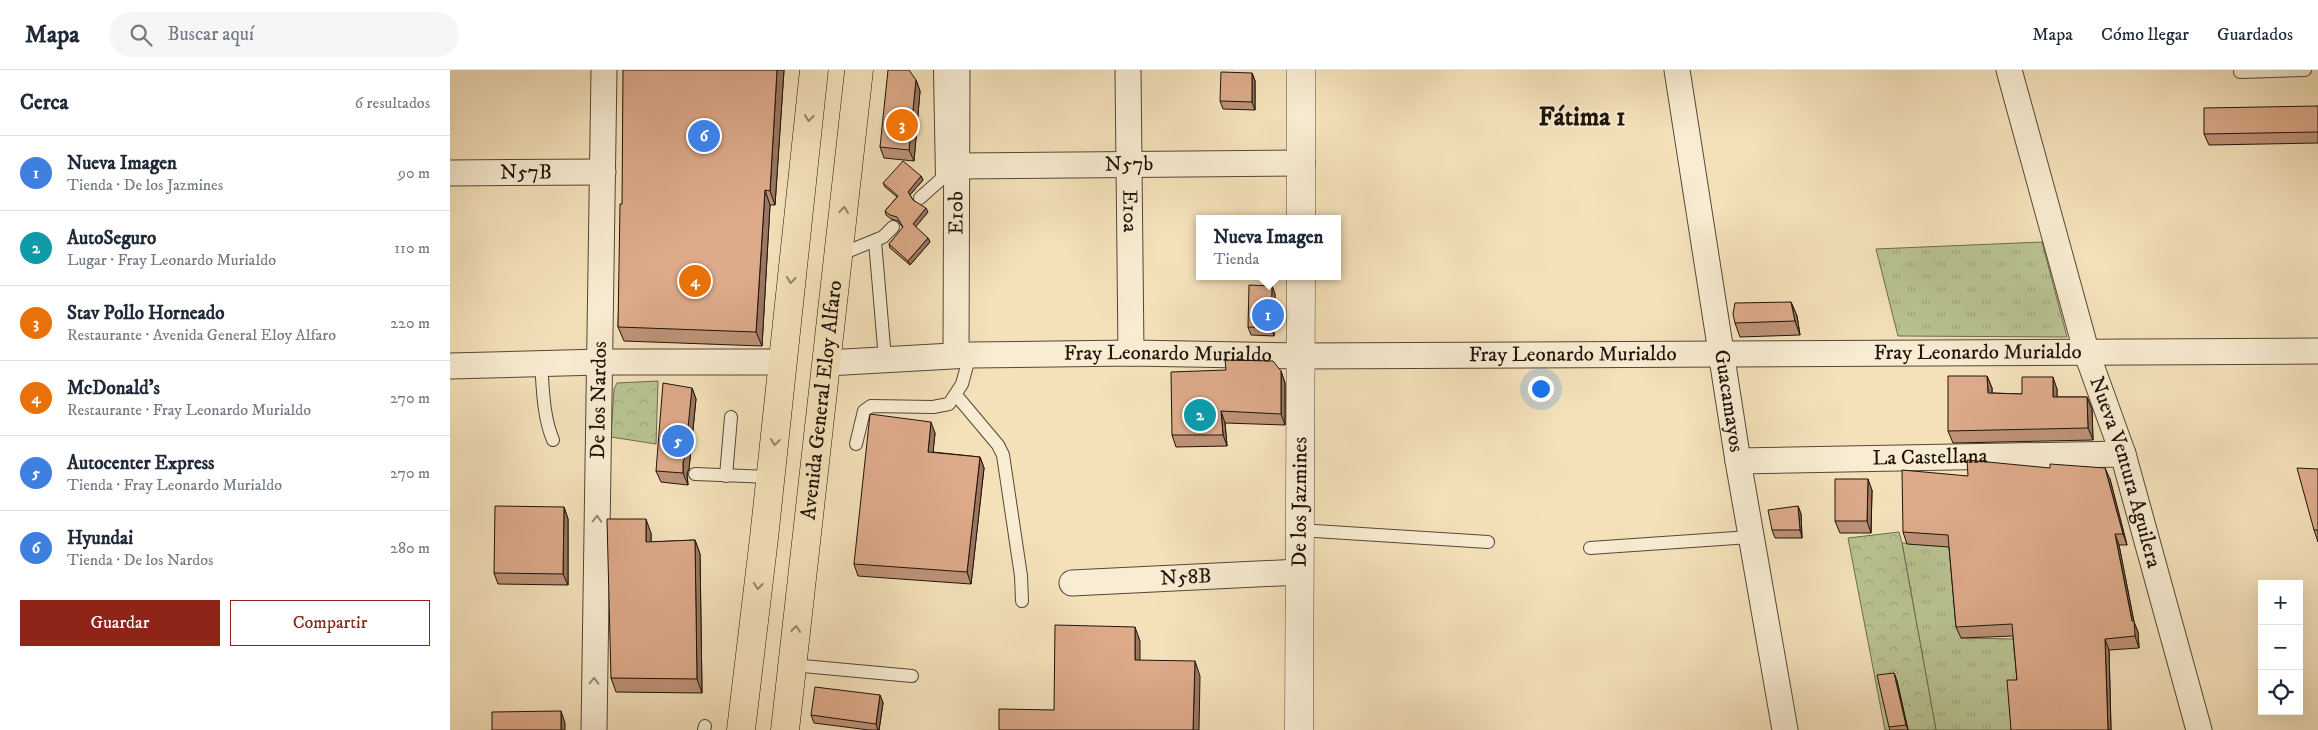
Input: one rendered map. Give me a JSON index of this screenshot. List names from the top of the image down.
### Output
{
  "streets": {
    "main road": ["Avenida General Eloy Alfaro"],
    "street": [
      "N57b",
      "N57B",
      "E10a",
      "E10b",
      "Fray Leonardo Murialdo",
      "De los Nardos",
      "Guacamayos",
      "La Castellana",
      "Nueva Ventura Aguilera",
      "De los Jazmines",
      "N58B"
    ]
  },
  "crossings": [
    ["N57b", "E10a"],
    ["N57b", "E10b"],
    ["N57B", "De los Nardos"],
    ["E10a", "Fray Leonardo Murialdo"],
    ["E10b", "Fray Leonardo Murialdo"],
    ["Fray Leonardo Murialdo", "Avenida General Eloy Alfaro"],
    ["Fray Leonardo Murialdo", "Guacamayos"],
    ["Fray Leonardo Murialdo", "Nueva Ventura Aguilera"],
    ["Fray Leonardo Murialdo", "De los Jazmines"],
    ["Guacamayos", "La Castellana"],
    ["La Castellana", "Nueva Ventura Aguilera"],
    ["De los Jazmines", "N58B"]
  ],
  "one_way": ["De los Nardos"],
  "districts": ["Fátima 1"],
  "page": {
    "header": "Mapa",
    "search": "Buscar aquí",
    "nav": ["Mapa", "Cómo llegar", "Guardados"],
    "heading": ["Cerca", "6 resultados"],
    "pins": [
      "3",
      "6",
      "4",
      "1",
      "2",
      "5"
    ],
    "list": [
      {
        "mark": "1",
        "name": "Nueva Imagen",
        "note": "Tienda · De los Jazmines",
        "value": "90 m"
      },
      {
        "mark": "2",
        "name": "AutoSeguro",
        "note": "Lugar · Fray Leonardo Murialdo",
        "value": "110 m"
      },
      {
        "mark": "3",
        "name": "Stav Pollo Horneado",
        "note": "Restaurante · Avenida General Eloy Alfaro",
        "value": "220 m"
      },
      {
        "mark": "4",
        "name": "McDonald's",
        "note": "Restaurante · Fray Leonardo Murialdo",
        "value": "270 m"
      },
      {
        "mark": "5",
        "name": "Autocenter Express",
        "note": "Tienda · Fray Leonardo Murialdo",
        "value": "270 m"
      },
      {
        "mark": "6",
        "name": "Hyundai",
        "note": "Tienda · De los Nardos",
        "value": "280 m"
      }
    ],
    "popup": ["Nueva Imagen", "Tienda"],
    "map_buttons": ["+", "−"],
    "buttons": ["Guardar", "Compartir"]
  }
}
